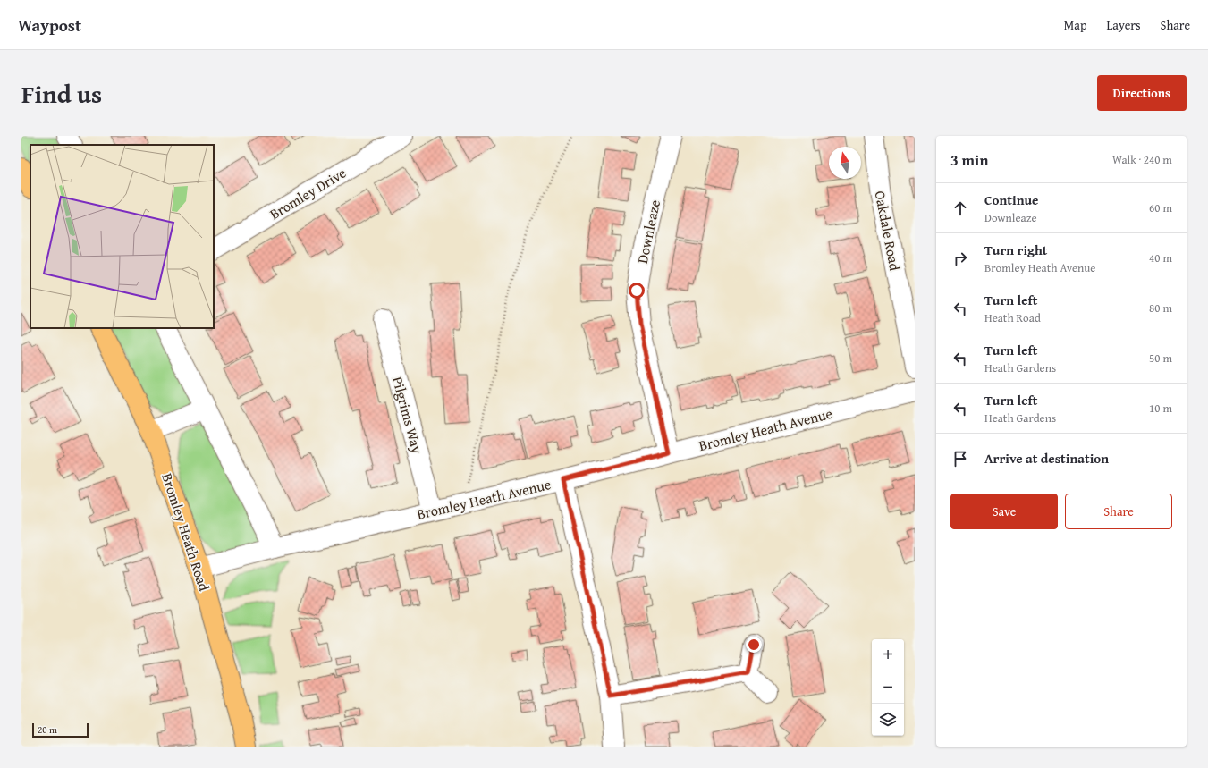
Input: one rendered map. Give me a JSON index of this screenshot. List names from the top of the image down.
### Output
{
  "streets": {
    "main road": ["Bromley Heath Road"],
    "street": [
      "Bromley Drive",
      "Oakdale Road",
      "Downleaze",
      "Pilgrims Way",
      "Bromley Heath Avenue"
    ]
  },
  "crossings": [
    ["Downleaze", "Bromley Heath Avenue"],
    ["Pilgrims Way", "Bromley Heath Avenue"],
    ["Bromley Heath Avenue", "Bromley Heath Road"]
  ],
  "scale_bar": "20 m",
  "north": "top",
  "page": {
    "header": "Waypost",
    "nav": ["Map", "Layers", "Share"],
    "title": "Find us",
    "buttons": [
      "Directions",
      ["Save", "Share"]
    ],
    "heading": ["3 min", "Walk · 240 m"],
    "list": [
      ["Continue", "Downleaze", "60 m"],
      ["Turn right", "Bromley Heath Avenue", "40 m"],
      ["Turn left", "Heath Road", "80 m"],
      ["Turn left", "Heath Gardens", "50 m"],
      ["Turn left", "Heath Gardens", "10 m"],
      "Arrive at destination"
    ],
    "map_buttons": ["+", "−"],
    "scale": "20 m"
  }
}
